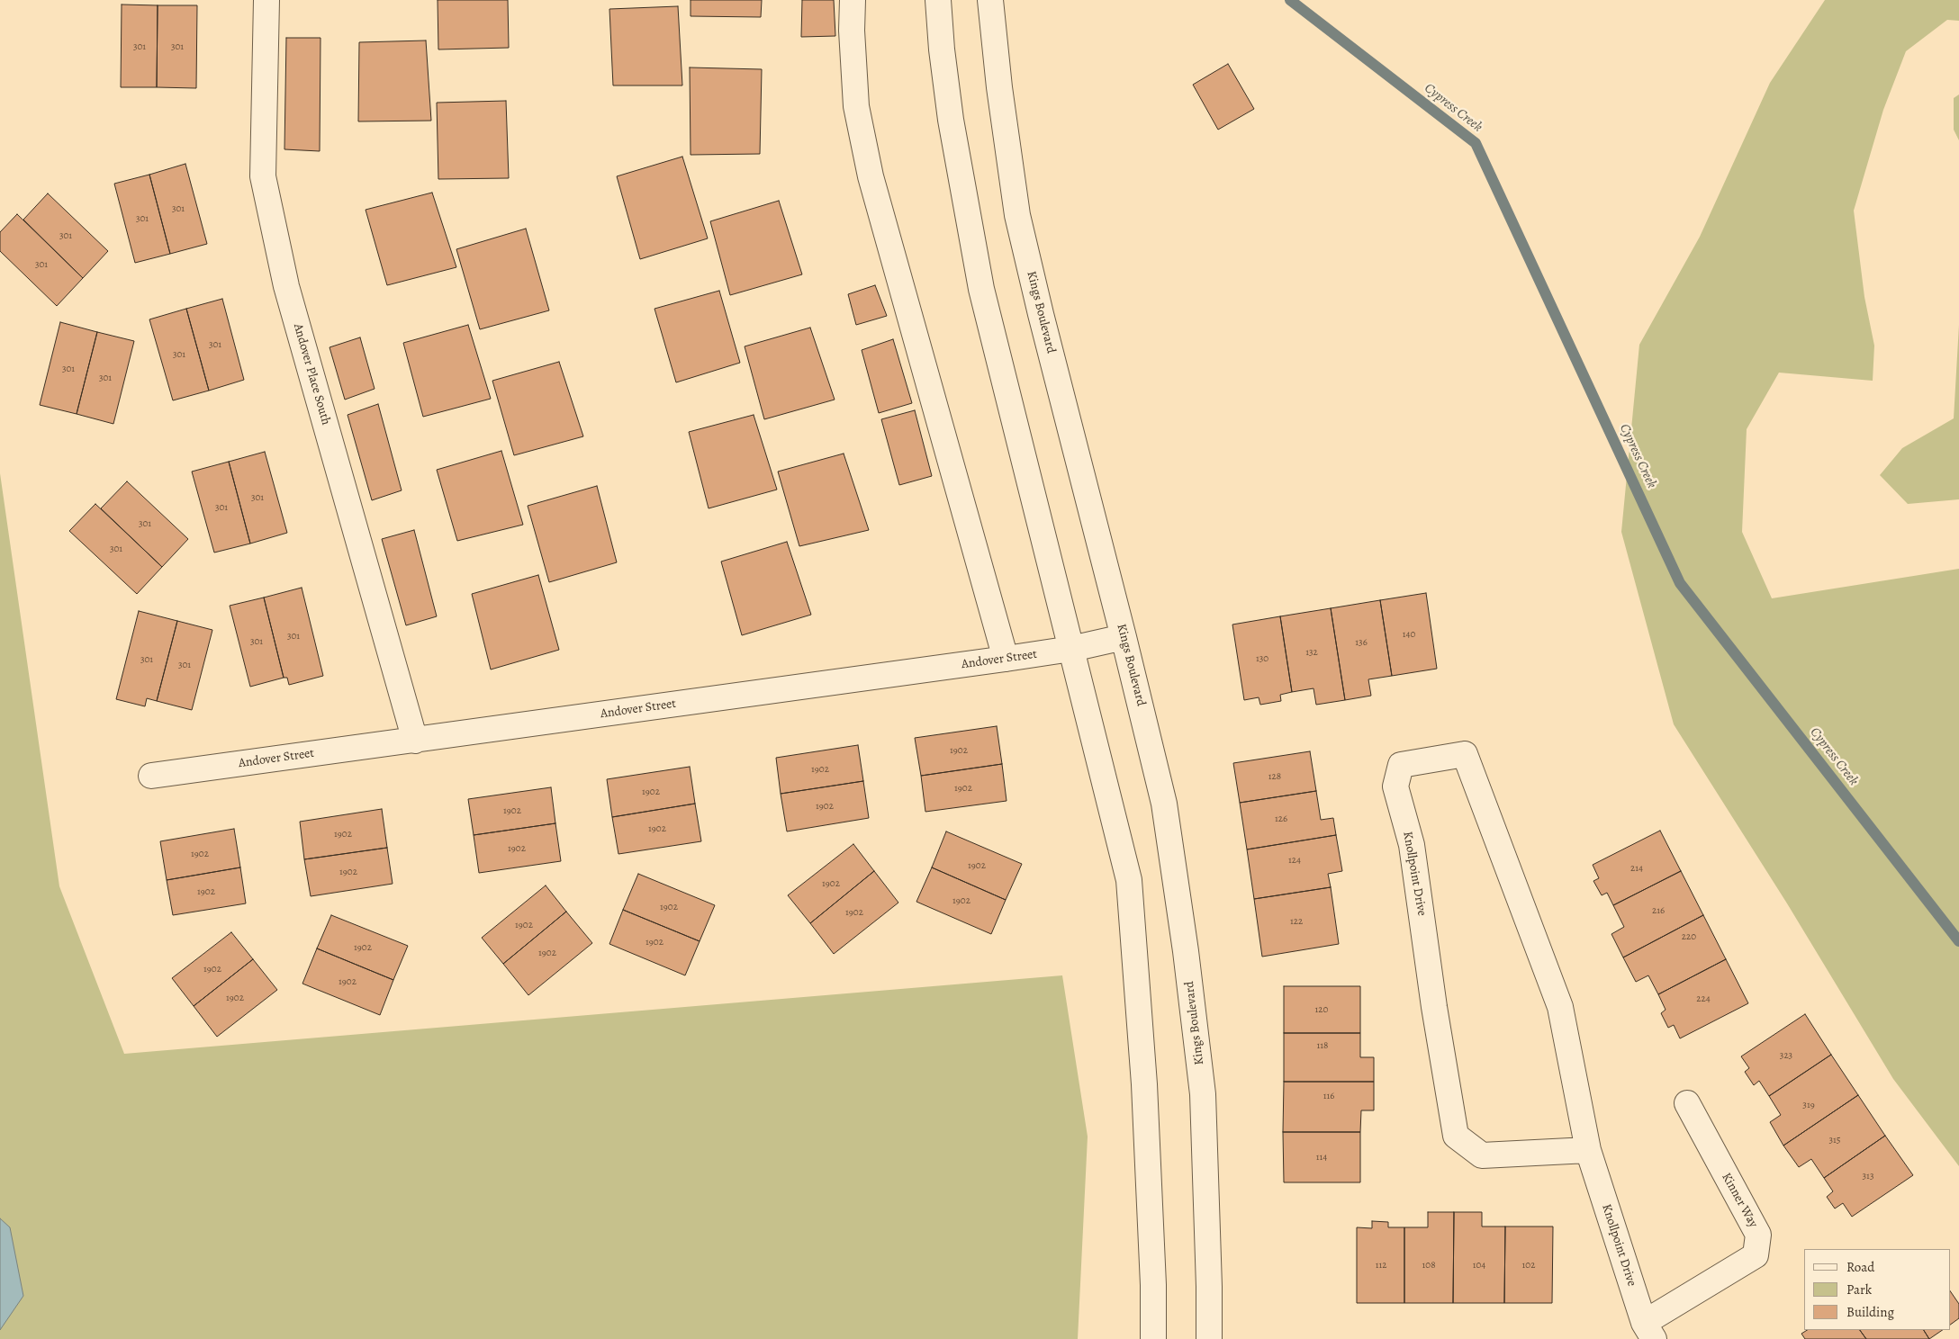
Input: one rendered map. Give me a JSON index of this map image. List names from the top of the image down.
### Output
{
  "streets": {
    "street": [
      "Kings Boulevard",
      "Andover Place South",
      "Andover Street",
      "Knollpoint Drive",
      "Kinner Way"
    ]
  },
  "crossings": [
    ["Kings Boulevard", "Andover Street"],
    ["Andover Place South", "Andover Street"],
    ["Knollpoint Drive", "Kinner Way"]
  ],
  "water": ["Cypress Creek"],
  "house_numbers": [
    "301",
    "301",
    "301",
    "301",
    "301",
    "301",
    "301",
    "301",
    "301",
    "301",
    "301",
    "301",
    "301",
    "301",
    "140",
    "301",
    "301",
    "136",
    "132",
    "130",
    "301",
    "301",
    "1902",
    "1902",
    "128",
    "1902",
    "1902",
    "1902",
    "1902",
    "126",
    "1902",
    "1902",
    "1902",
    "1902",
    "124",
    "1902",
    "214",
    "1902",
    "1902",
    "1902",
    "1902",
    "1902",
    "216",
    "1902",
    "122",
    "1902",
    "220",
    "1902",
    "1902",
    "1902",
    "1902",
    "1902",
    "1902",
    "224",
    "120",
    "118",
    "323",
    "116",
    "319",
    "315",
    "114",
    "313",
    "112",
    "108",
    "104",
    "102"
  ],
  "legend": ["Road", "Park", "Building"]
}
